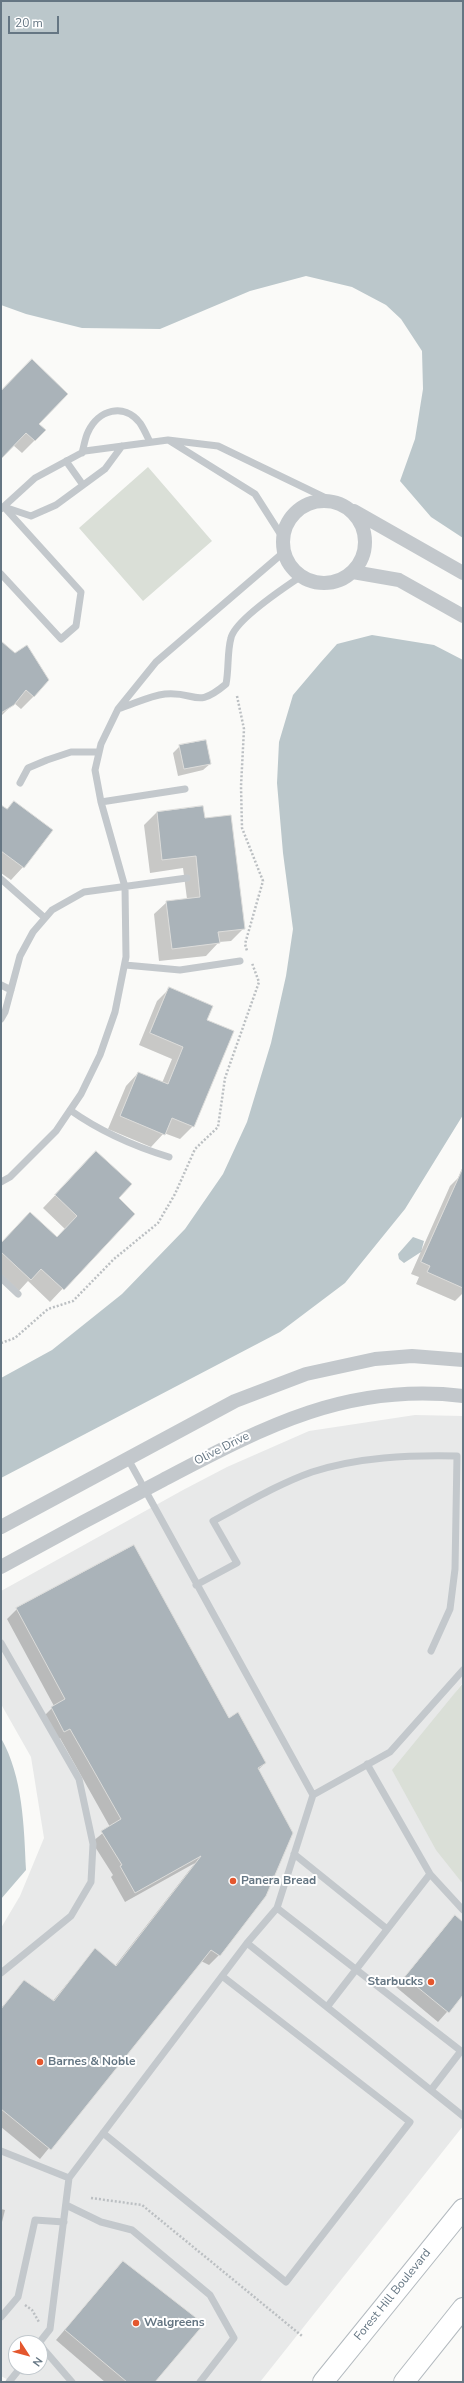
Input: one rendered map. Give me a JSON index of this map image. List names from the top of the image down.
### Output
{
  "streets": {
    "main road": ["Forest Hill Boulevard"],
    "street": ["Olive Drive"]
  },
  "places": [
    "Panera Bread",
    "Starbucks",
    "Barnes & Noble",
    "Walgreens"
  ],
  "scale_bar": "20 m",
  "north": "bottom right"
}
